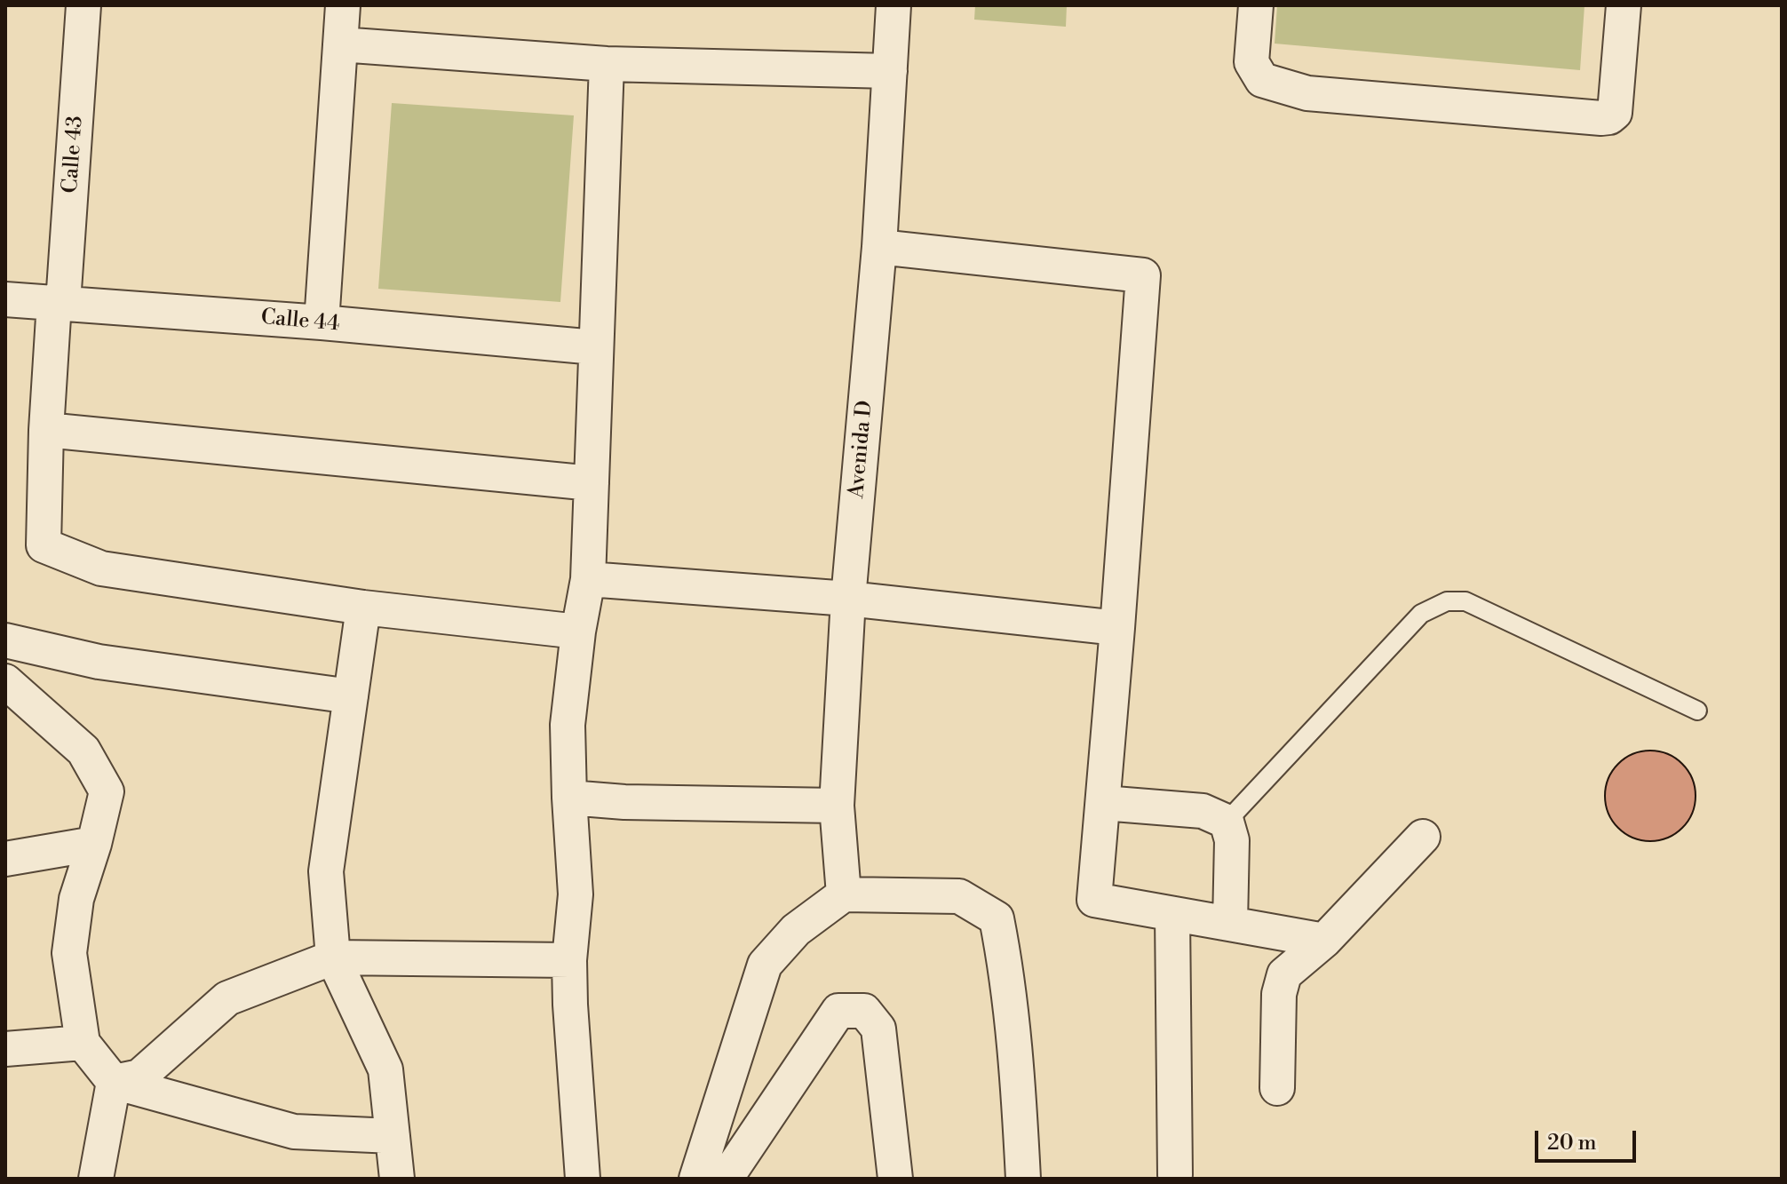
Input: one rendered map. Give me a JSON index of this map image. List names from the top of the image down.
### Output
{
  "streets": {
    "street": ["Calle 43", "Calle 44", "Avenida D"]
  },
  "crossings": [
    ["Calle 43", "Calle 44"]
  ],
  "scale_bar": "20 m"
}
